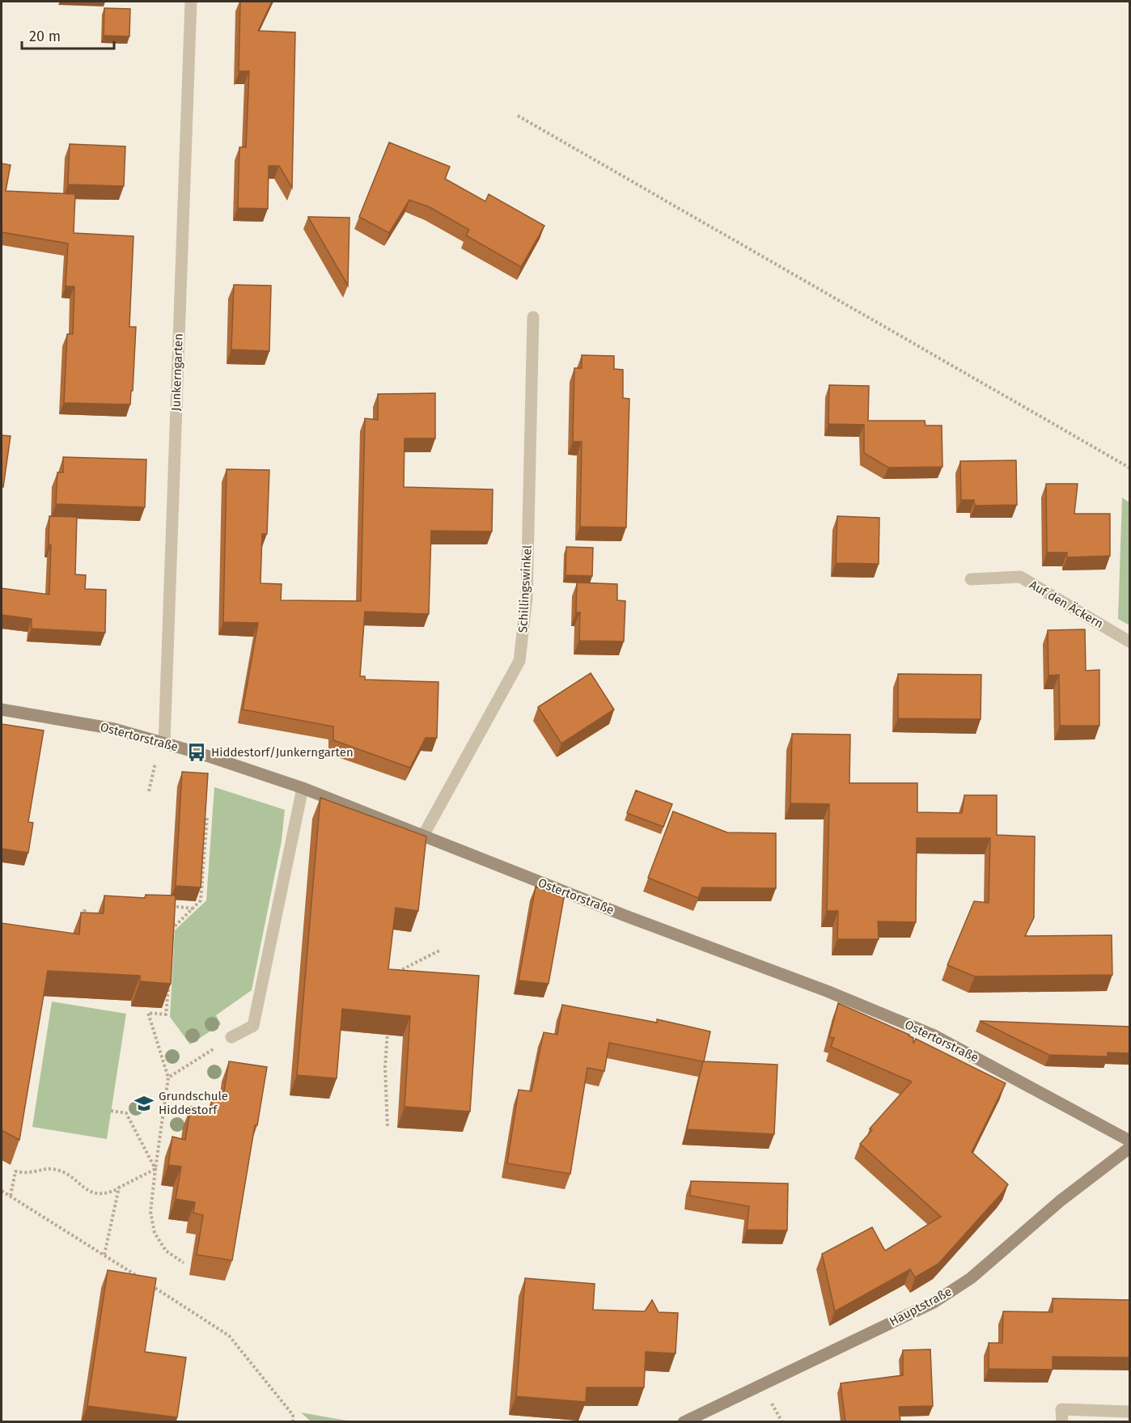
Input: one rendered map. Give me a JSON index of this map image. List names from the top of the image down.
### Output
{
  "streets": {
    "street": [
      "Junkerngarten",
      "Schillingswinkel",
      "Auf den Äckern",
      "Ostertorstraße",
      "Hauptstraße"
    ]
  },
  "crossings": [
    ["Junkerngarten", "Ostertorstraße"],
    ["Schillingswinkel", "Ostertorstraße"]
  ],
  "places": {
    "bus stop": ["Hiddestorf/Junkerngarten"],
    "school or university": ["Grundschule Hiddestorf"]
  },
  "scale_bar": "20 m"
}
